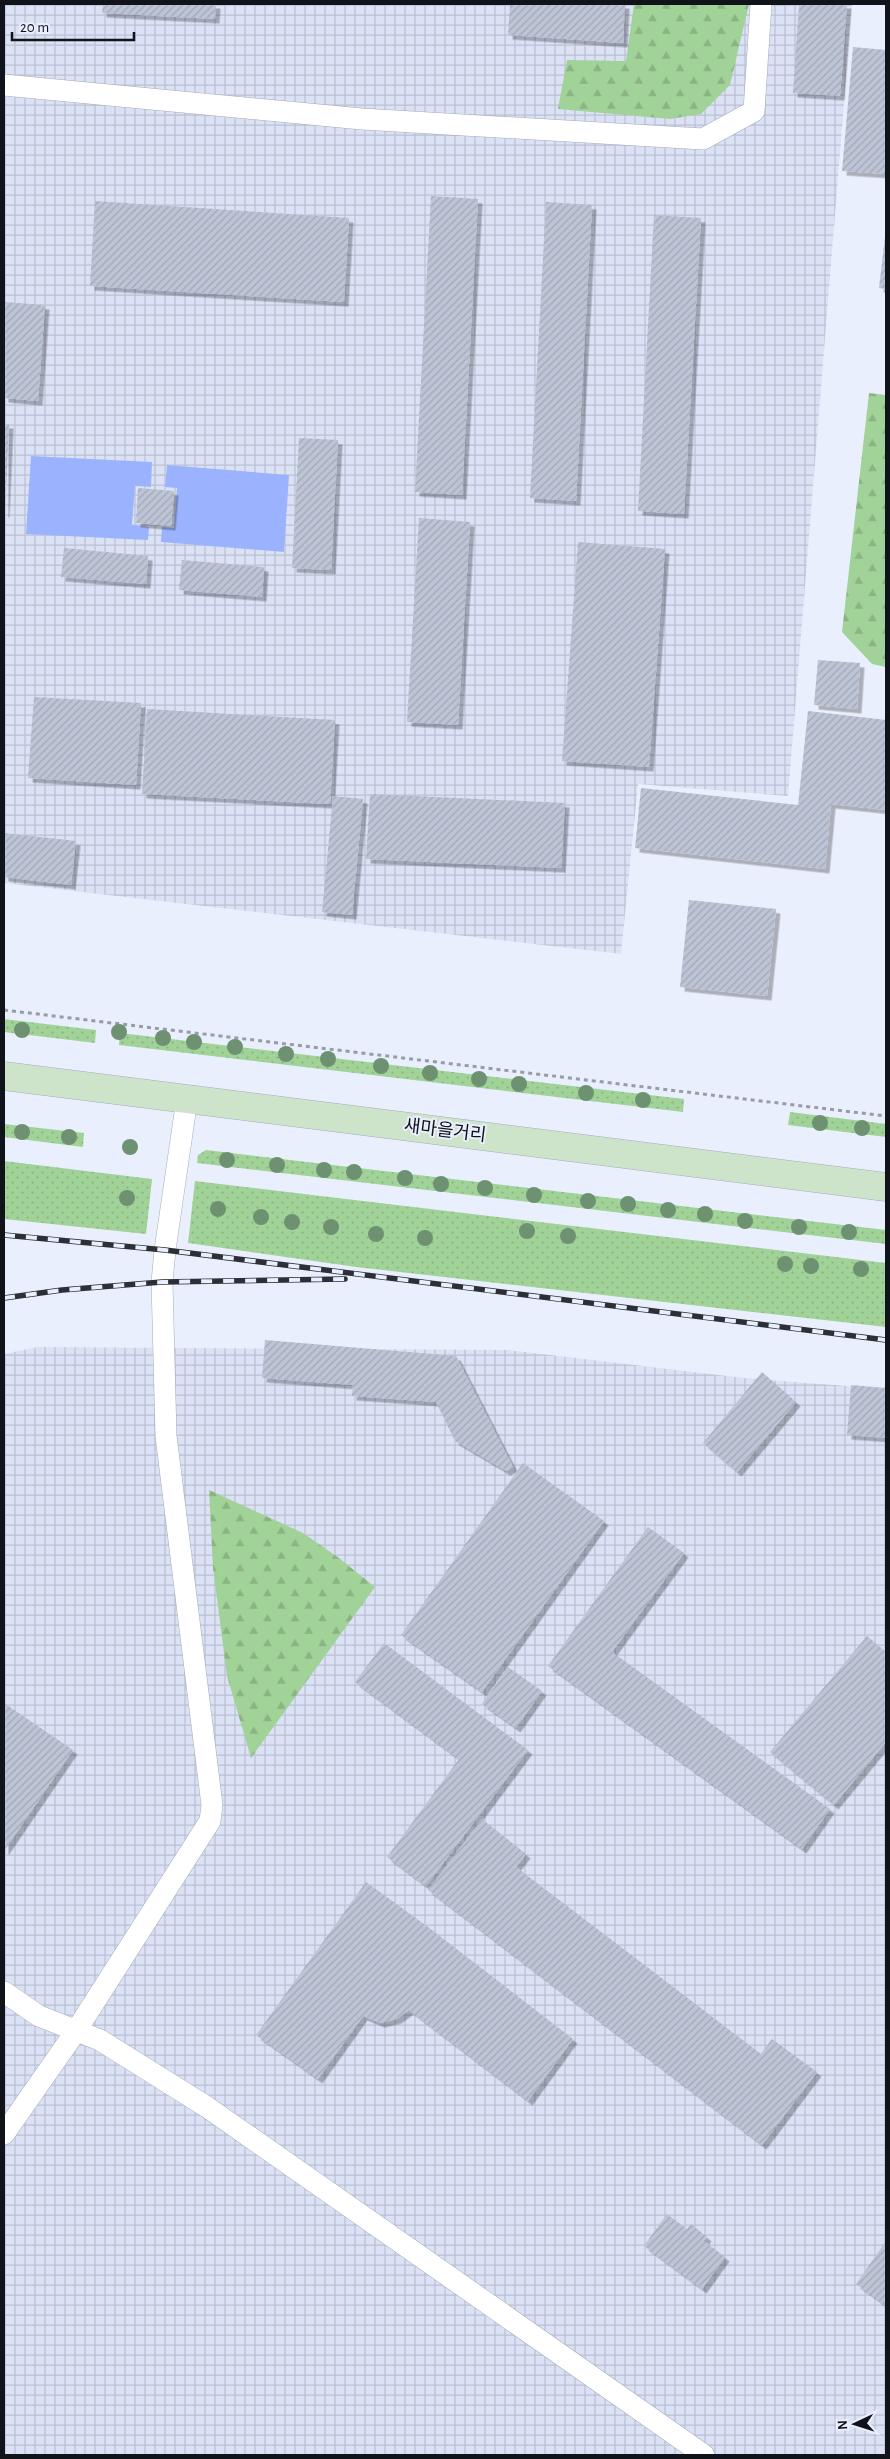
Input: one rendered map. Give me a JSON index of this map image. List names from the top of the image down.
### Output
{
  "streets": {
    "main road": ["새마을거리"]
  },
  "scale_bar": "20 m",
  "north": "left"
}
